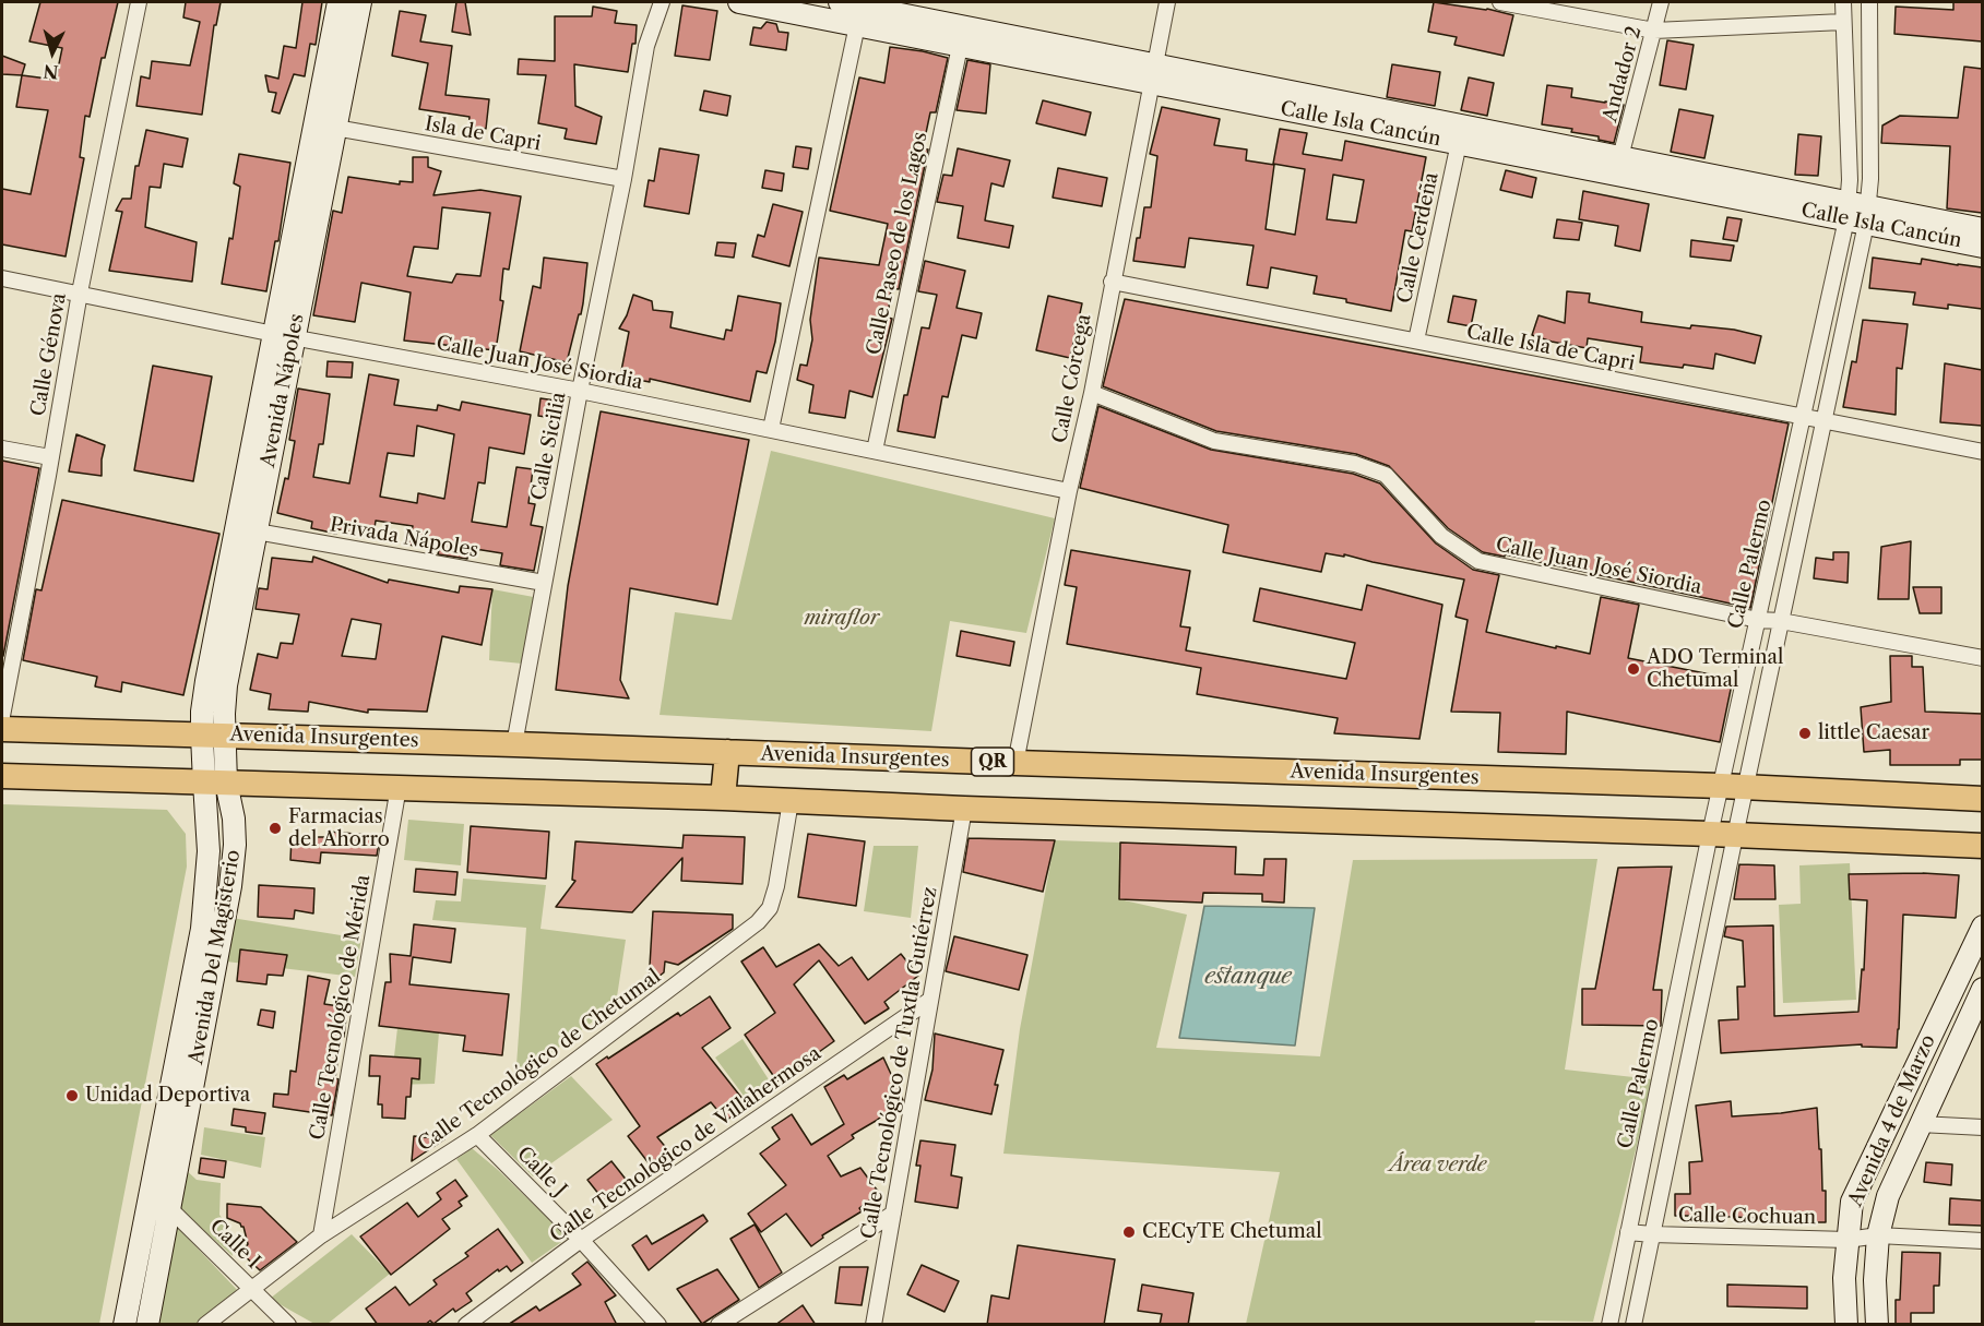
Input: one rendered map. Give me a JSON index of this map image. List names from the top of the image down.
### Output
{
  "streets": {
    "main road": ["Avenida Insurgentes", "QR"],
    "street": [
      "Andador 2",
      "Calle Isla Cancún",
      "Isla de Capri",
      "Calle Cerdeña",
      "Calle Paseo de los Lagos",
      "Calle Isla de Capri",
      "Calle Génova",
      "Calle Juan José Siordia",
      "Calle Córcega",
      "Avenida Nápoles",
      "Calle Sicilia",
      "Privada Nápoles",
      "Calle Palermo",
      "Avenida Del Magisterio",
      "Calle Tecnológico de Mérida",
      "Calle Tecnológico de Chetumal",
      "Calle Tecnológico de Tuxtla Gutiérrez",
      "Avenida 4 de Marzo",
      "Calle Tecnológico de Villahermosa",
      "Calle J",
      "Calle Cochuan",
      "Calle I"
    ]
  },
  "crossings": [
    ["Andador 2", "Calle Isla Cancún"],
    ["Calle Isla Cancún", "Calle Cerdeña"],
    ["Calle Isla Cancún", "Calle Paseo de los Lagos"],
    ["Calle Isla Cancún", "Calle Córcega"],
    ["Calle Isla Cancún", "Calle Palermo"],
    ["Isla de Capri", "Avenida Nápoles"],
    ["Isla de Capri", "Calle Sicilia"],
    ["Calle Cerdeña", "Calle Isla de Capri"],
    ["Calle Paseo de los Lagos", "Calle Juan José Siordia"],
    ["Calle Isla de Capri", "Calle Córcega"],
    ["Calle Isla de Capri", "Calle Palermo"],
    ["Calle Génova", "Calle Juan José Siordia"],
    ["Calle Juan José Siordia", "Calle Córcega"],
    ["Calle Juan José Siordia", "Avenida Nápoles"],
    ["Calle Juan José Siordia", "Calle Sicilia"],
    ["Calle Juan José Siordia", "Calle Palermo"],
    ["Calle Córcega", "Avenida Insurgentes"],
    ["Avenida Nápoles", "Privada Nápoles"],
    ["Avenida Nápoles", "Avenida Insurgentes"],
    ["Avenida Nápoles", "Avenida Del Magisterio"],
    ["Calle Sicilia", "Privada Nápoles"],
    ["Calle Sicilia", "Avenida Insurgentes"],
    ["Calle Palermo", "Avenida Insurgentes"],
    ["Calle Palermo", "Calle Cochuan"],
    ["Avenida Del Magisterio", "Calle I"],
    ["Calle Tecnológico de Mérida", "Calle Tecnológico de Chetumal"],
    ["Calle Tecnológico de Chetumal", "Calle J"],
    ["Calle Tecnológico de Chetumal", "Calle I"],
    ["Calle Tecnológico de Tuxtla Gutiérrez", "Calle Tecnológico de Villahermosa"],
    ["Avenida 4 de Marzo", "Calle Cochuan"],
    ["Calle Tecnológico de Villahermosa", "Calle J"]
  ],
  "water": ["estanque"],
  "parks": ["miraflor", "Área verde"],
  "places": [
    "ADO Terminal Chetumal",
    "little Caesar",
    "Farmacias del Ahorro",
    "Unidad Deportiva",
    "CECyTE Chetumal"
  ],
  "north": "bottom"
}
